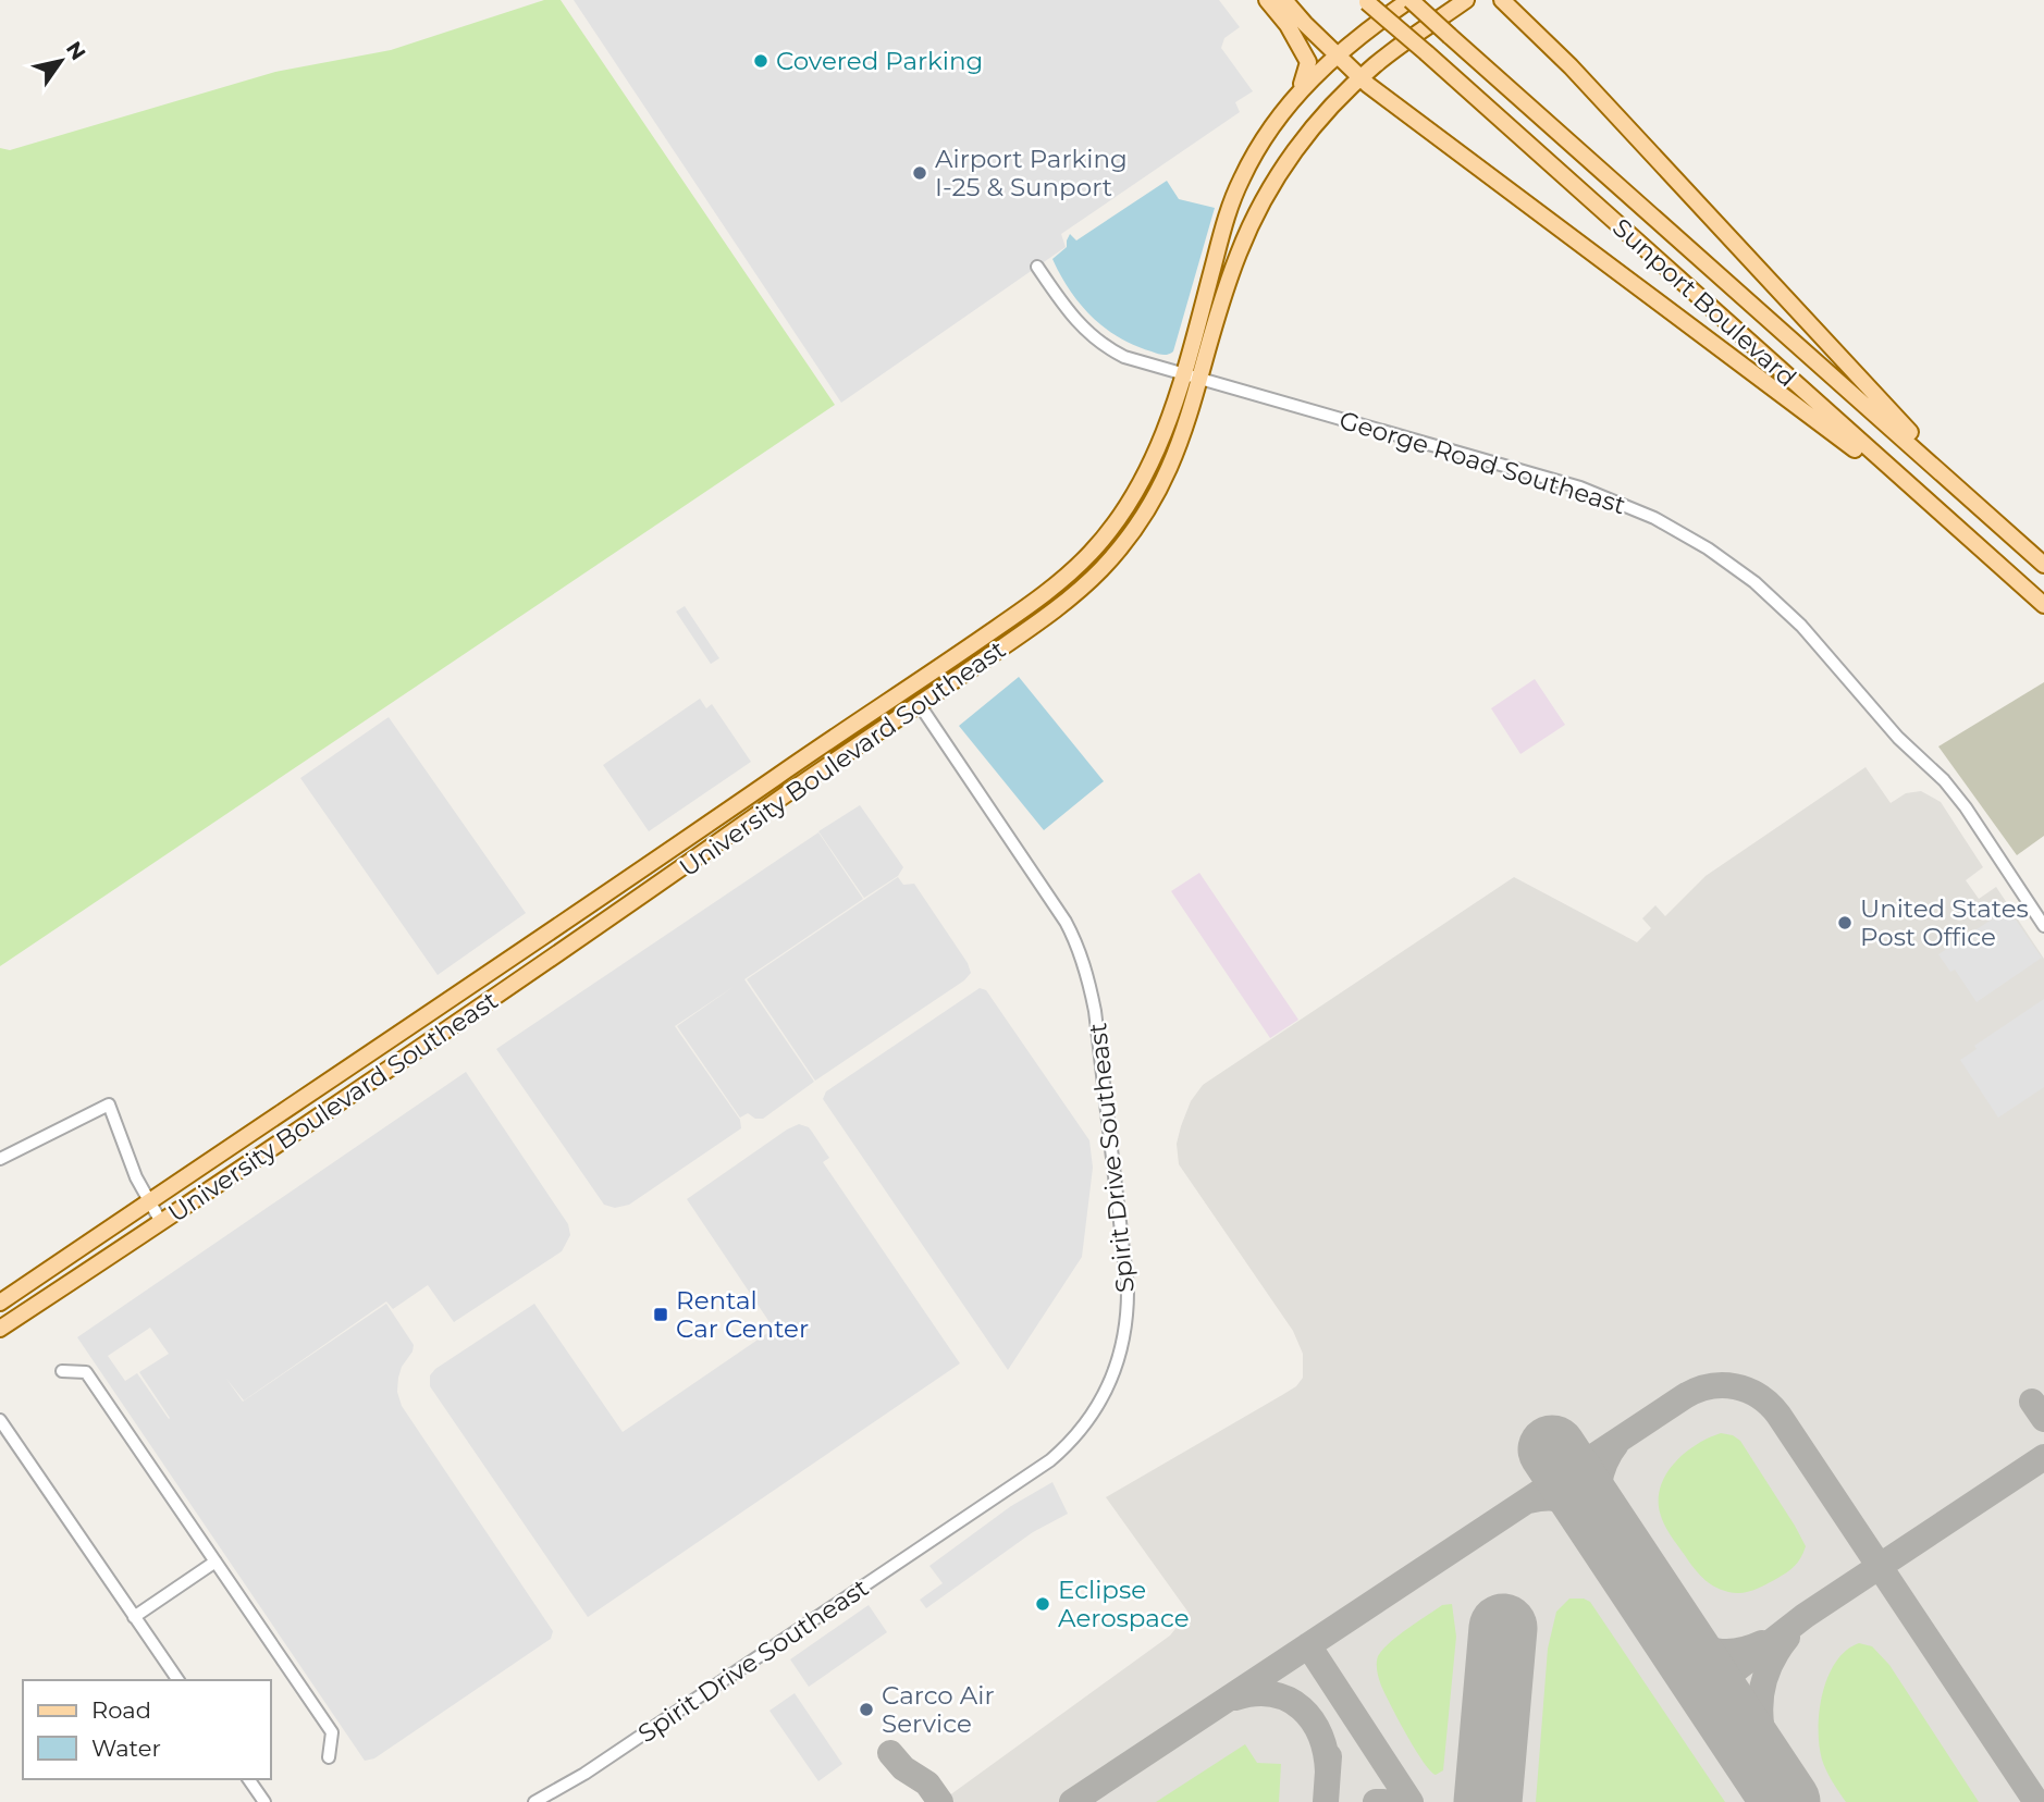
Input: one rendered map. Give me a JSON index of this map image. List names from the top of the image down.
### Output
{
  "streets": {
    "main road": ["Sunport Boulevard", "University Boulevard Southeast", "Spirit Drive Southeast"],
    "street": ["George Road Southeast"]
  },
  "crossings": [
    ["Sunport Boulevard", "University Boulevard Southeast"],
    ["George Road Southeast", "University Boulevard Southeast"],
    ["University Boulevard Southeast", "Spirit Drive Southeast"]
  ],
  "places": {
    "other": [
      "Covered Parking",
      "Airport Parking I-25 & Sunport",
      "United States Post Office",
      "Eclipse Aerospace",
      "Carco Air Service"
    ],
    "transit": ["Rental Car Center"]
  },
  "legend": ["Road", "Water"],
  "north": "top right"
}
